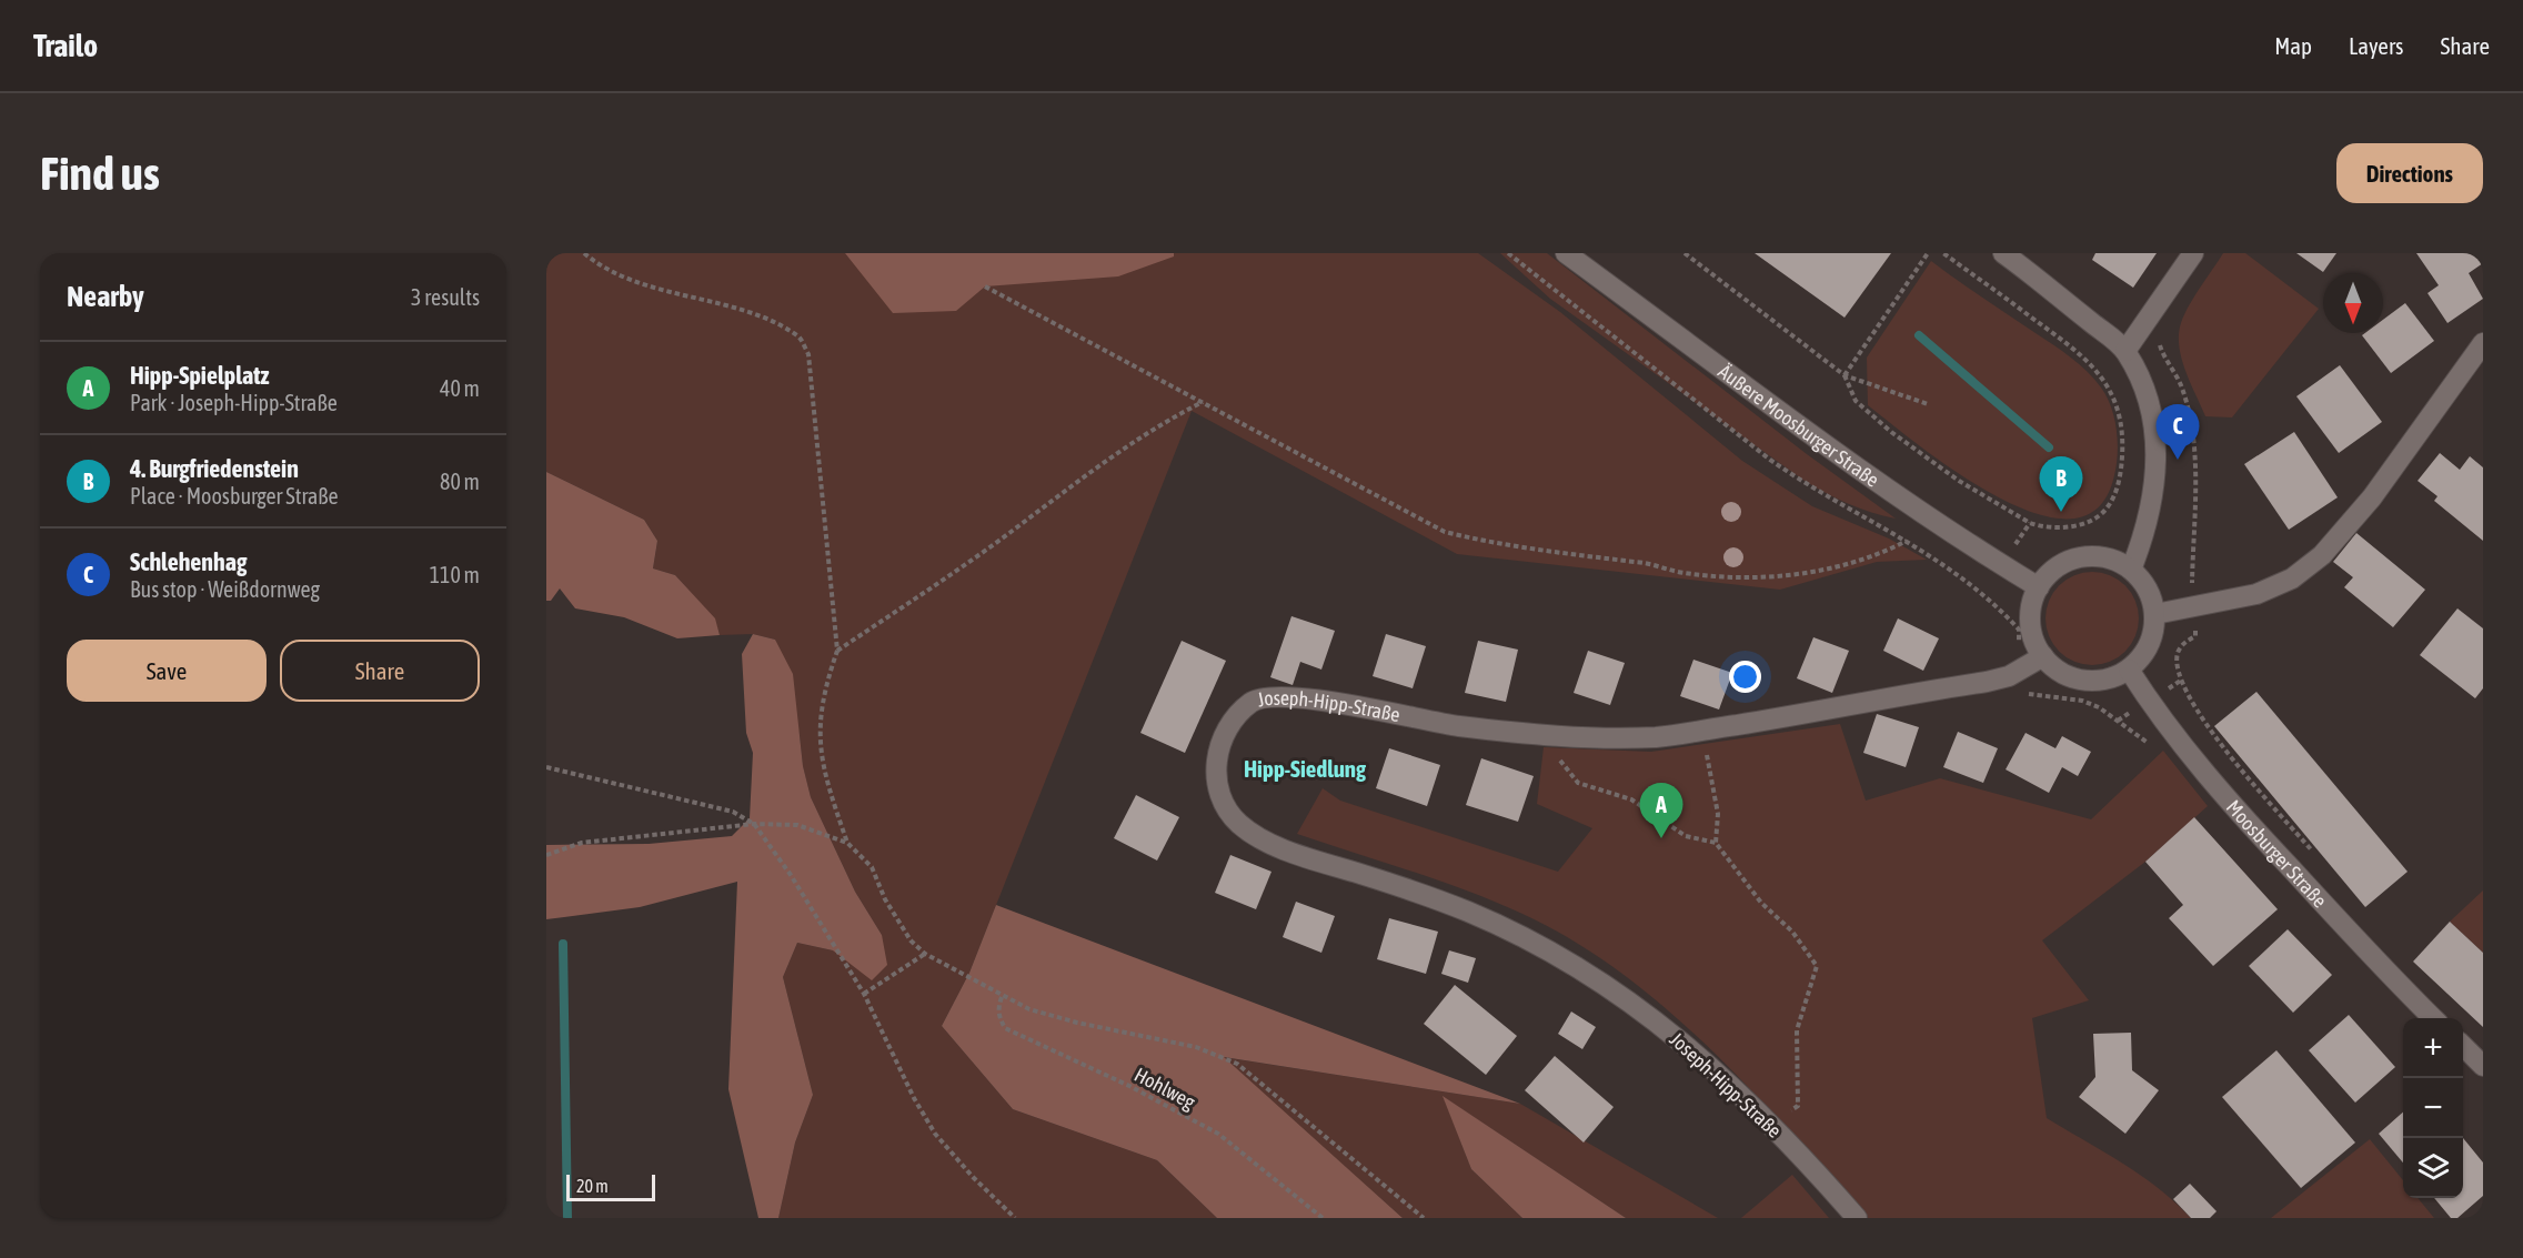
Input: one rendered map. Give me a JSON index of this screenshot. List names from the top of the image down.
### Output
{
  "streets": {
    "street": ["Äußere Moosburger Straße", "Joseph-Hipp-Straße", "Moosburger Straße"],
    "path": ["Hohlweg"]
  },
  "crossings": [
    ["Äußere Moosburger Straße", "Joseph-Hipp-Straße"],
    ["Äußere Moosburger Straße", "Moosburger Straße"],
    ["Joseph-Hipp-Straße", "Moosburger Straße"]
  ],
  "districts": ["Hipp-Siedlung"],
  "scale_bar": "20 m",
  "north": "bottom",
  "page": {
    "header": "Trailo",
    "nav": ["Map", "Layers", "Share"],
    "buttons": [
      "Directions",
      ["Save", "Share"]
    ],
    "title": "Find us",
    "heading": ["Nearby", "3 results"],
    "list": [
      {
        "mark": "A",
        "name": "Hipp-Spielplatz",
        "note": "Park · Joseph-Hipp-Straße",
        "value": "40 m"
      },
      {
        "mark": "B",
        "name": "4. Burgfriedenstein",
        "note": "Place · Moosburger Straße",
        "value": "80 m"
      },
      {
        "mark": "C",
        "name": "Schlehenhag",
        "note": "Bus stop · Weißdornweg",
        "value": "110 m"
      }
    ],
    "pins": ["C", "B", "A"],
    "map_buttons": ["+", "−"],
    "scale": "20 m"
  }
}
